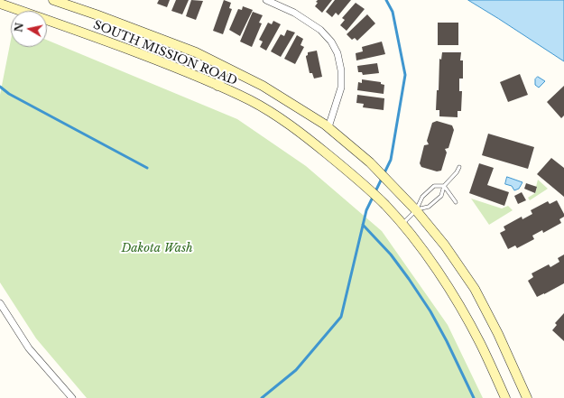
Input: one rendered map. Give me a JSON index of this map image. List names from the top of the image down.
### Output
{
  "streets": {
    "main road": ["SOUTH MISSION ROAD"]
  },
  "parks": ["Dakota Wash"],
  "north": "left"
}
